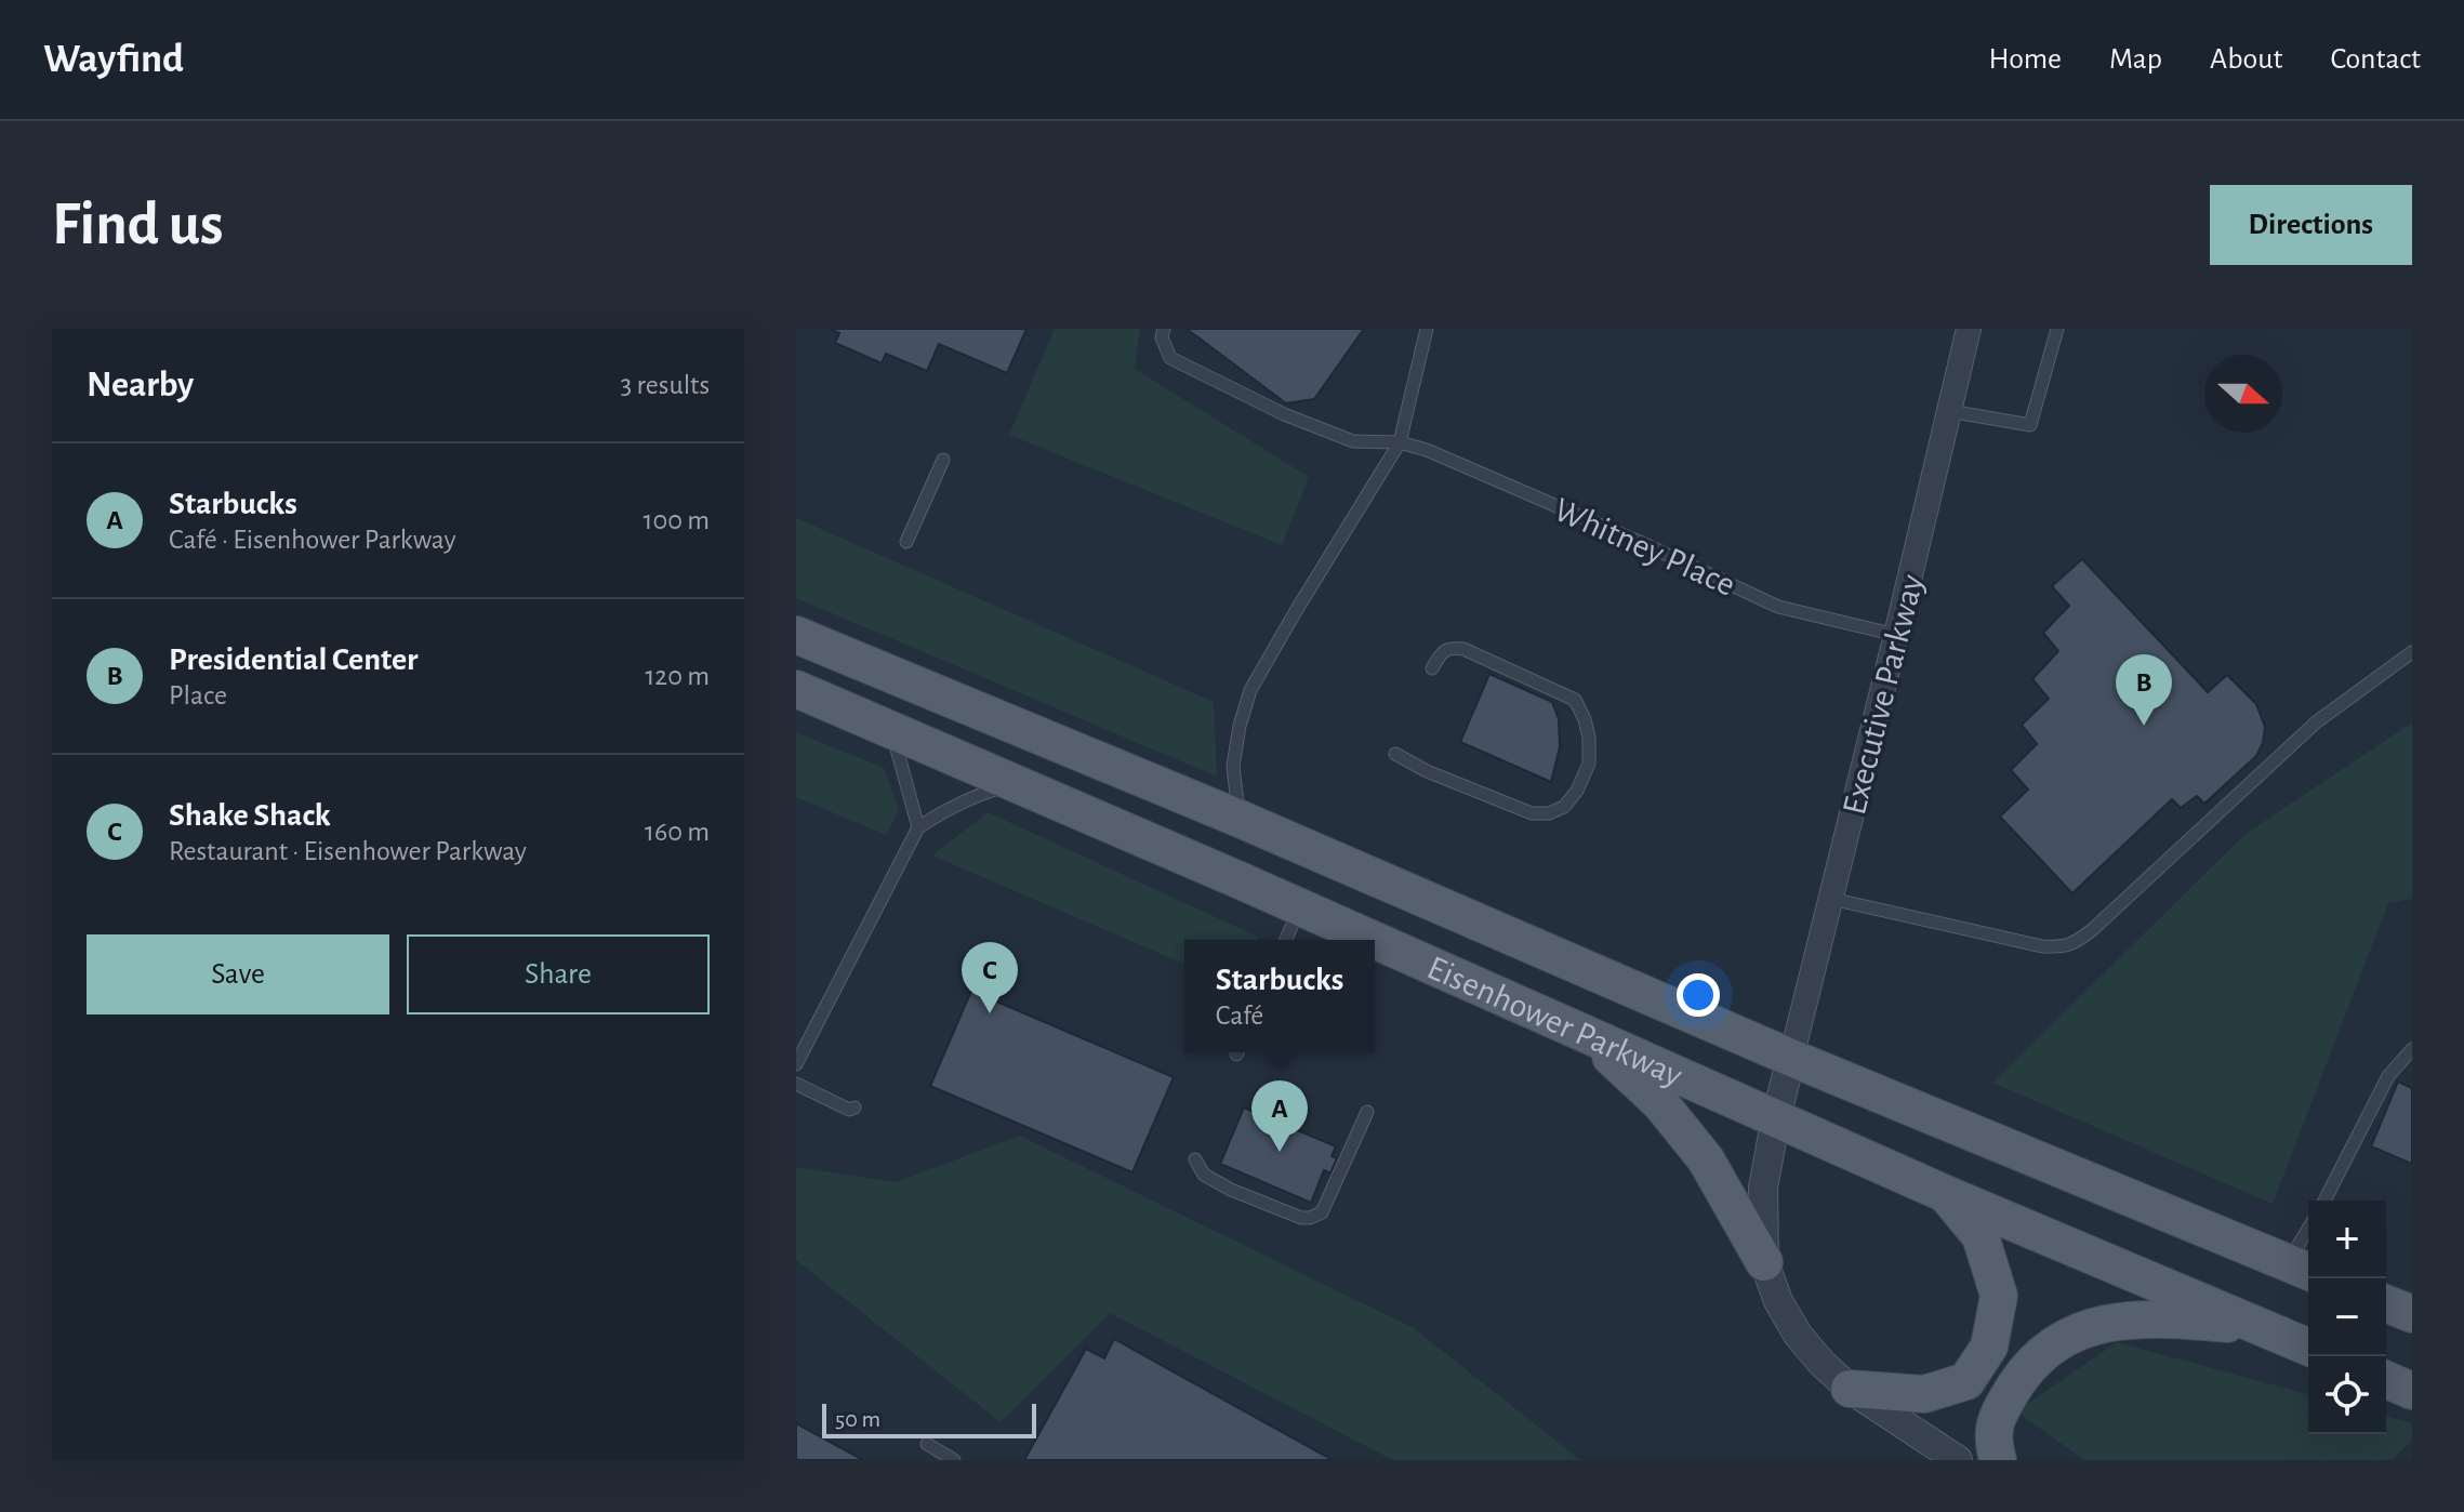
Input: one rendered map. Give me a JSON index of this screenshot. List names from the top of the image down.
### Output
{
  "streets": {
    "main road": ["Eisenhower Parkway"],
    "street": ["Executive Parkway"],
    "lane": ["Whitney Place"]
  },
  "crossings": [
    ["Whitney Place", "Executive Parkway"],
    ["Executive Parkway", "Eisenhower Parkway"]
  ],
  "scale_bar": "50 m",
  "north": "right",
  "page": {
    "header": "Wayfind",
    "nav": [
      "Home",
      "Map",
      "About",
      "Contact"
    ],
    "buttons": [
      "Directions",
      ["Save", "Share"]
    ],
    "title": "Find us",
    "heading": ["Nearby", "3 results"],
    "list": [
      {
        "mark": "A",
        "name": "Starbucks",
        "note": "Café · Eisenhower Parkway",
        "value": "100 m"
      },
      {
        "mark": "B",
        "name": "Presidential Center",
        "note": "Place",
        "value": "120 m"
      },
      {
        "mark": "C",
        "name": "Shake Shack",
        "note": "Restaurant · Eisenhower Parkway",
        "value": "160 m"
      }
    ],
    "pins": ["B", "C", "A"],
    "popup": ["Starbucks", "Café"],
    "map_buttons": ["+", "−"],
    "scale": "50 m"
  }
}
